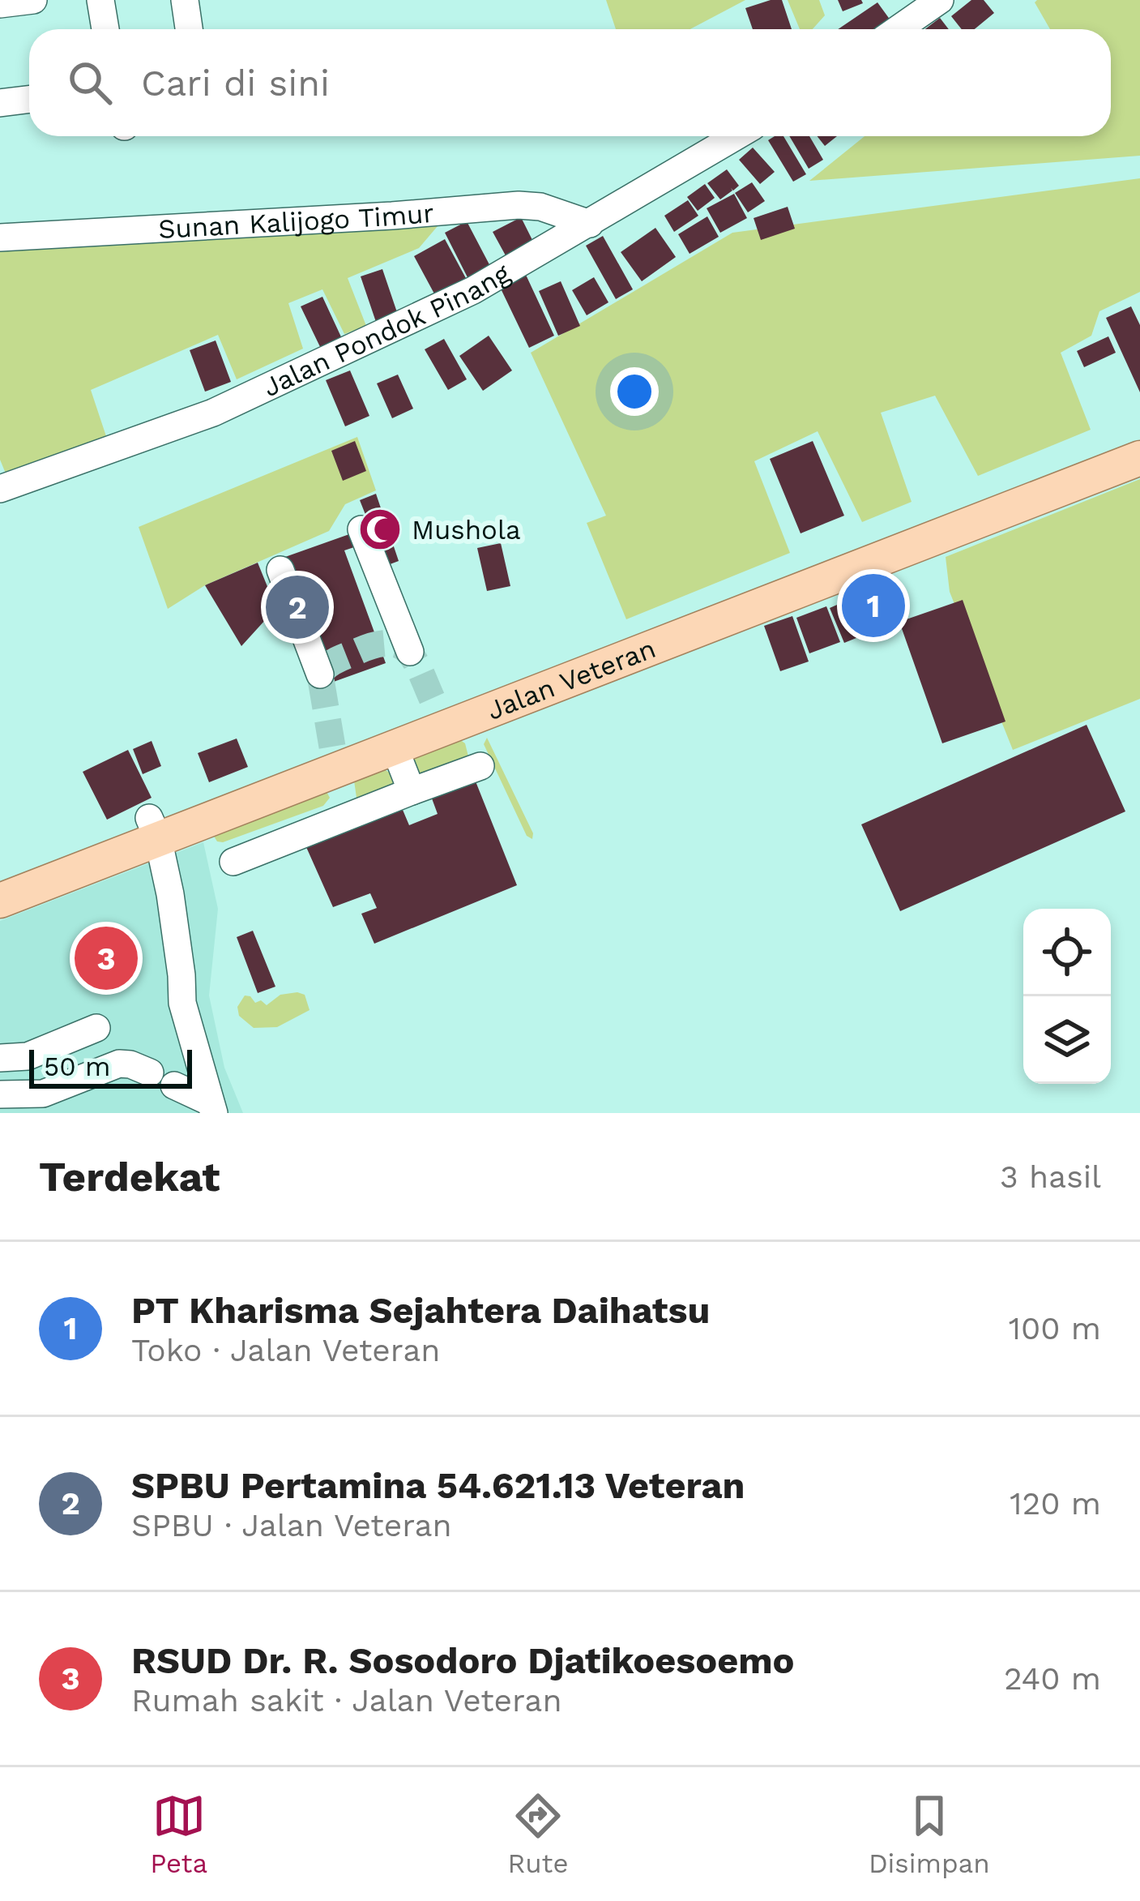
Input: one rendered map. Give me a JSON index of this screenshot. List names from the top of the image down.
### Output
{
  "streets": {
    "main road": ["Jalan Veteran"],
    "street": ["Sunan Kalijogo Timur", "Jalan Pondok Pinang"]
  },
  "crossings": [
    ["Sunan Kalijogo Timur", "Jalan Pondok Pinang"]
  ],
  "places": {
    "mosque": ["Mushola"]
  },
  "scale_bar": "50 m",
  "page": {
    "search": "Cari di sini",
    "pins": ["1", "2", "3"],
    "scale": "50 m",
    "heading": ["Terdekat", "3 hasil"],
    "list": [
      {
        "mark": "1",
        "name": "PT Kharisma Sejahtera Daihatsu",
        "note": "Toko · Jalan Veteran",
        "value": "100 m"
      },
      {
        "mark": "2",
        "name": "SPBU Pertamina 54.621.13 Veteran",
        "note": "SPBU · Jalan Veteran",
        "value": "120 m"
      },
      {
        "mark": "3",
        "name": "RSUD Dr. R. Sosodoro Djatikoesoemo",
        "note": "Rumah sakit · Jalan Veteran",
        "value": "240 m"
      }
    ],
    "nav": ["Peta", "Rute", "Disimpan"]
  }
}
